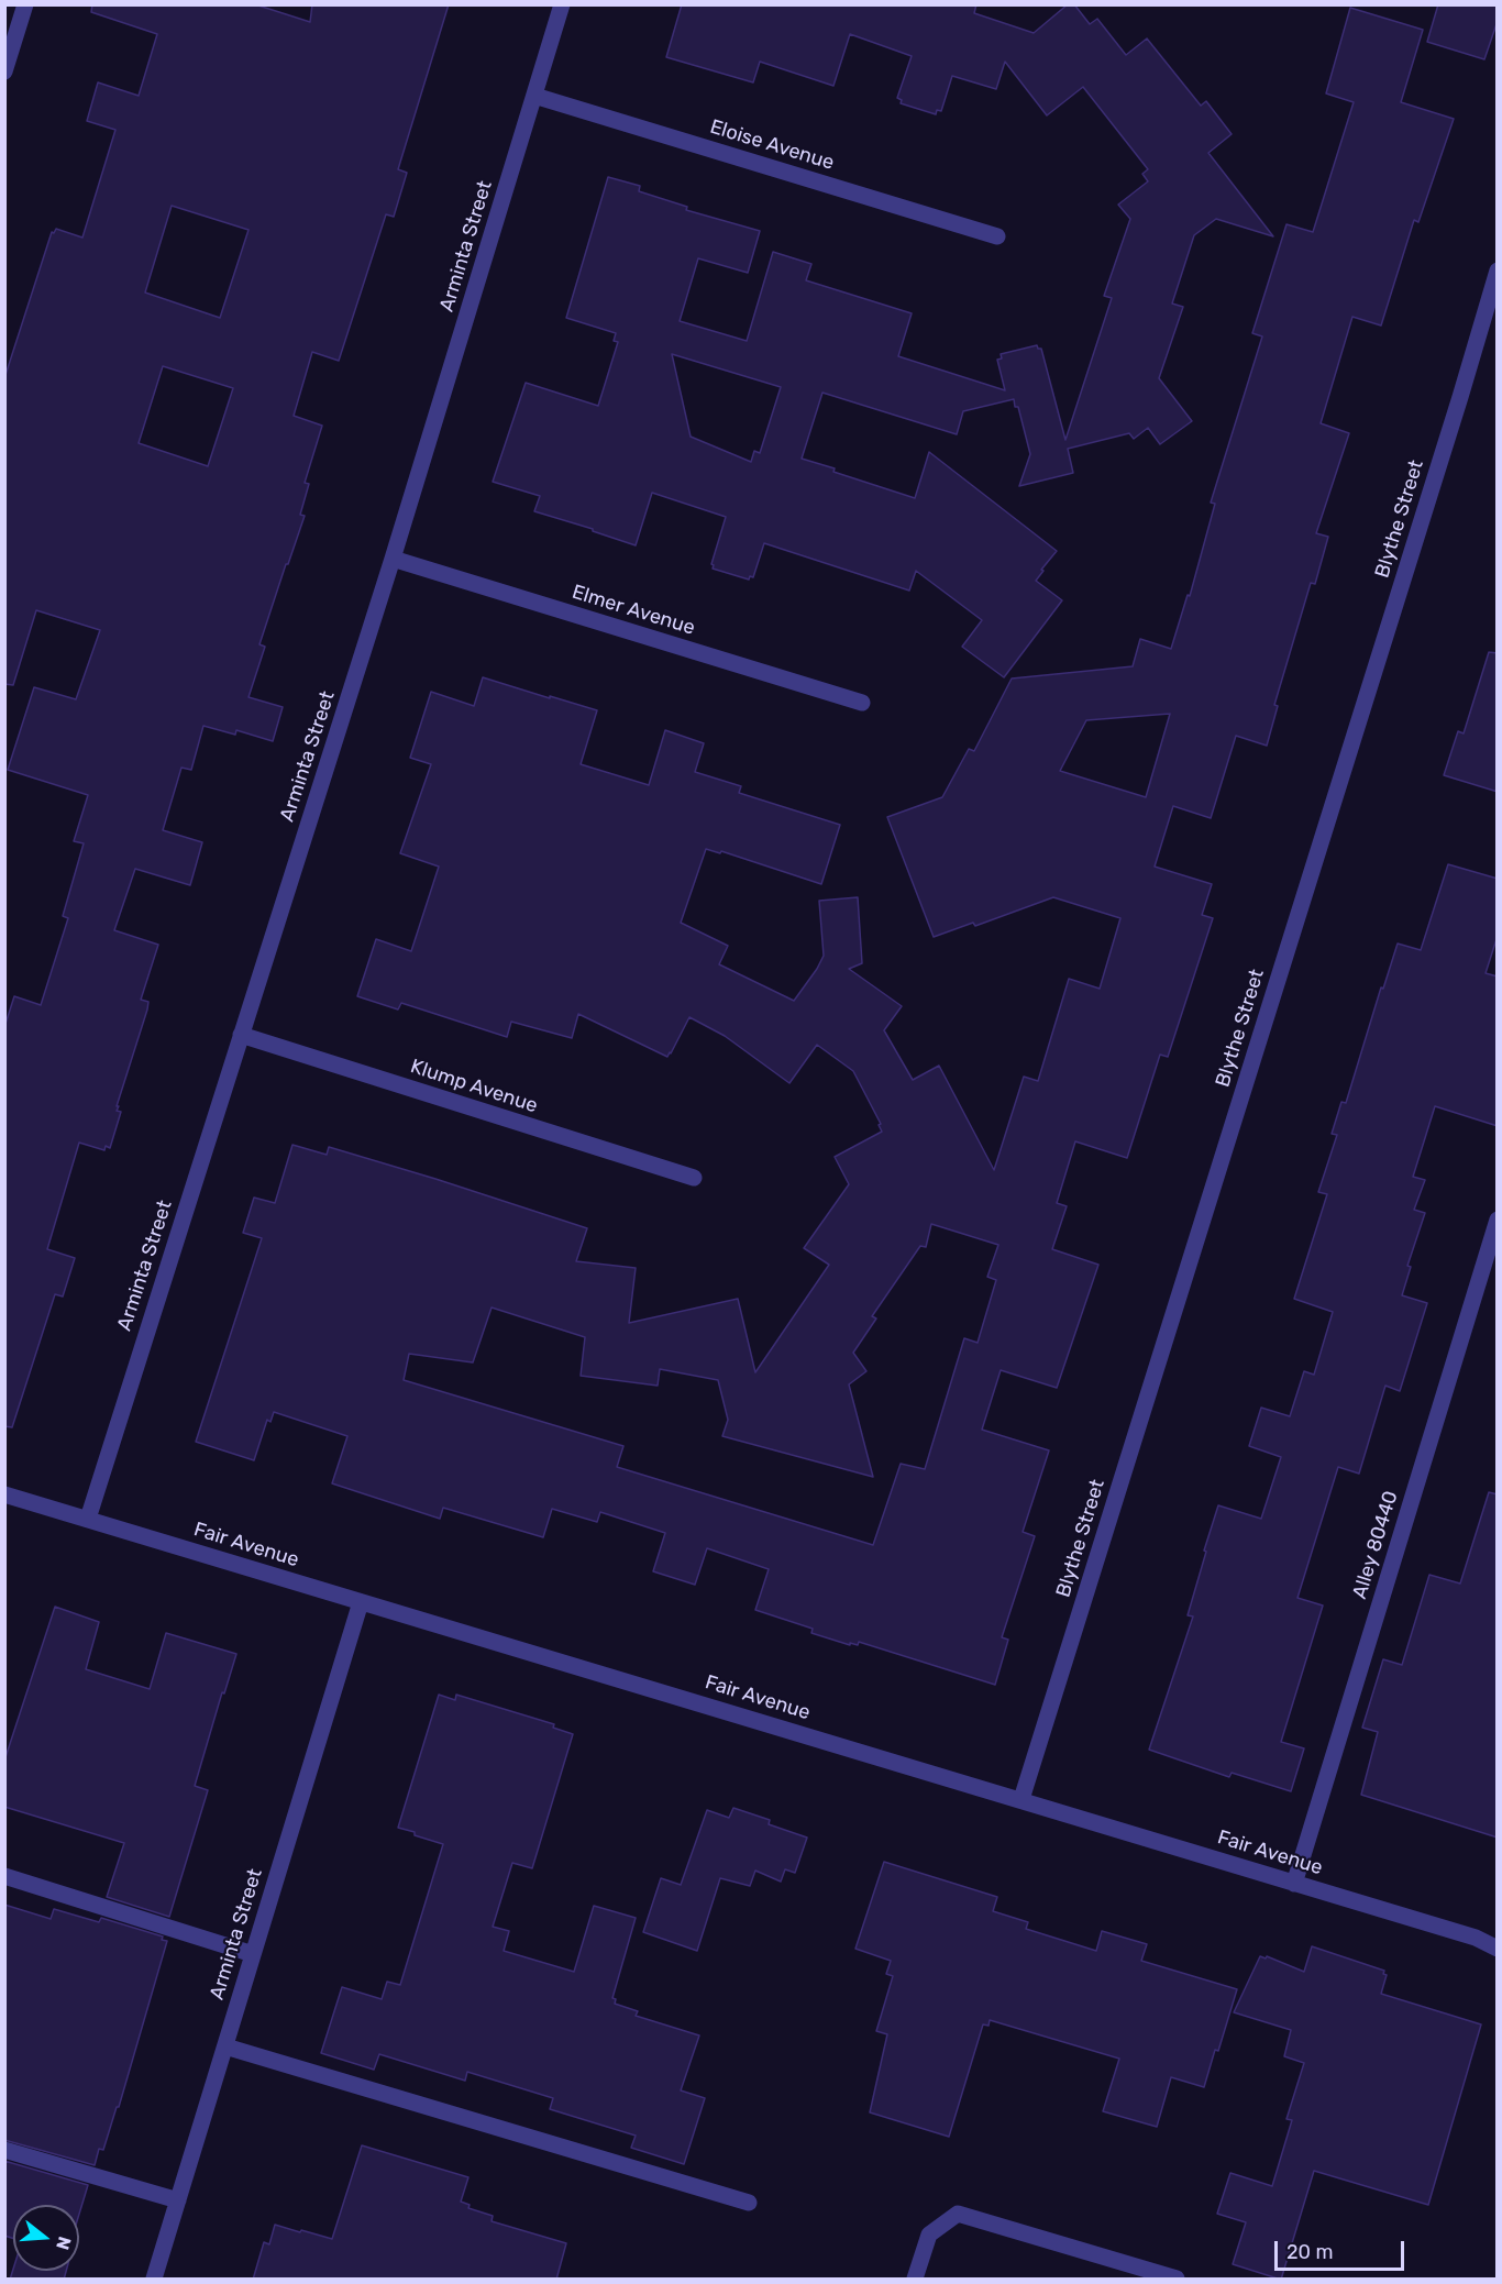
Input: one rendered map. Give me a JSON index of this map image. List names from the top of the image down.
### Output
{
  "streets": {
    "street": [
      "Eloise Avenue",
      "Arminta Street",
      "Blythe Street",
      "Elmer Avenue",
      "Klump Avenue",
      "Fair Avenue",
      "Alley 80440"
    ]
  },
  "crossings": [
    ["Eloise Avenue", "Arminta Street"],
    ["Arminta Street", "Elmer Avenue"],
    ["Arminta Street", "Klump Avenue"],
    ["Arminta Street", "Fair Avenue"],
    ["Blythe Street", "Fair Avenue"],
    ["Fair Avenue", "Alley 80440"]
  ],
  "scale_bar": "20 m",
  "north": "right"
}
